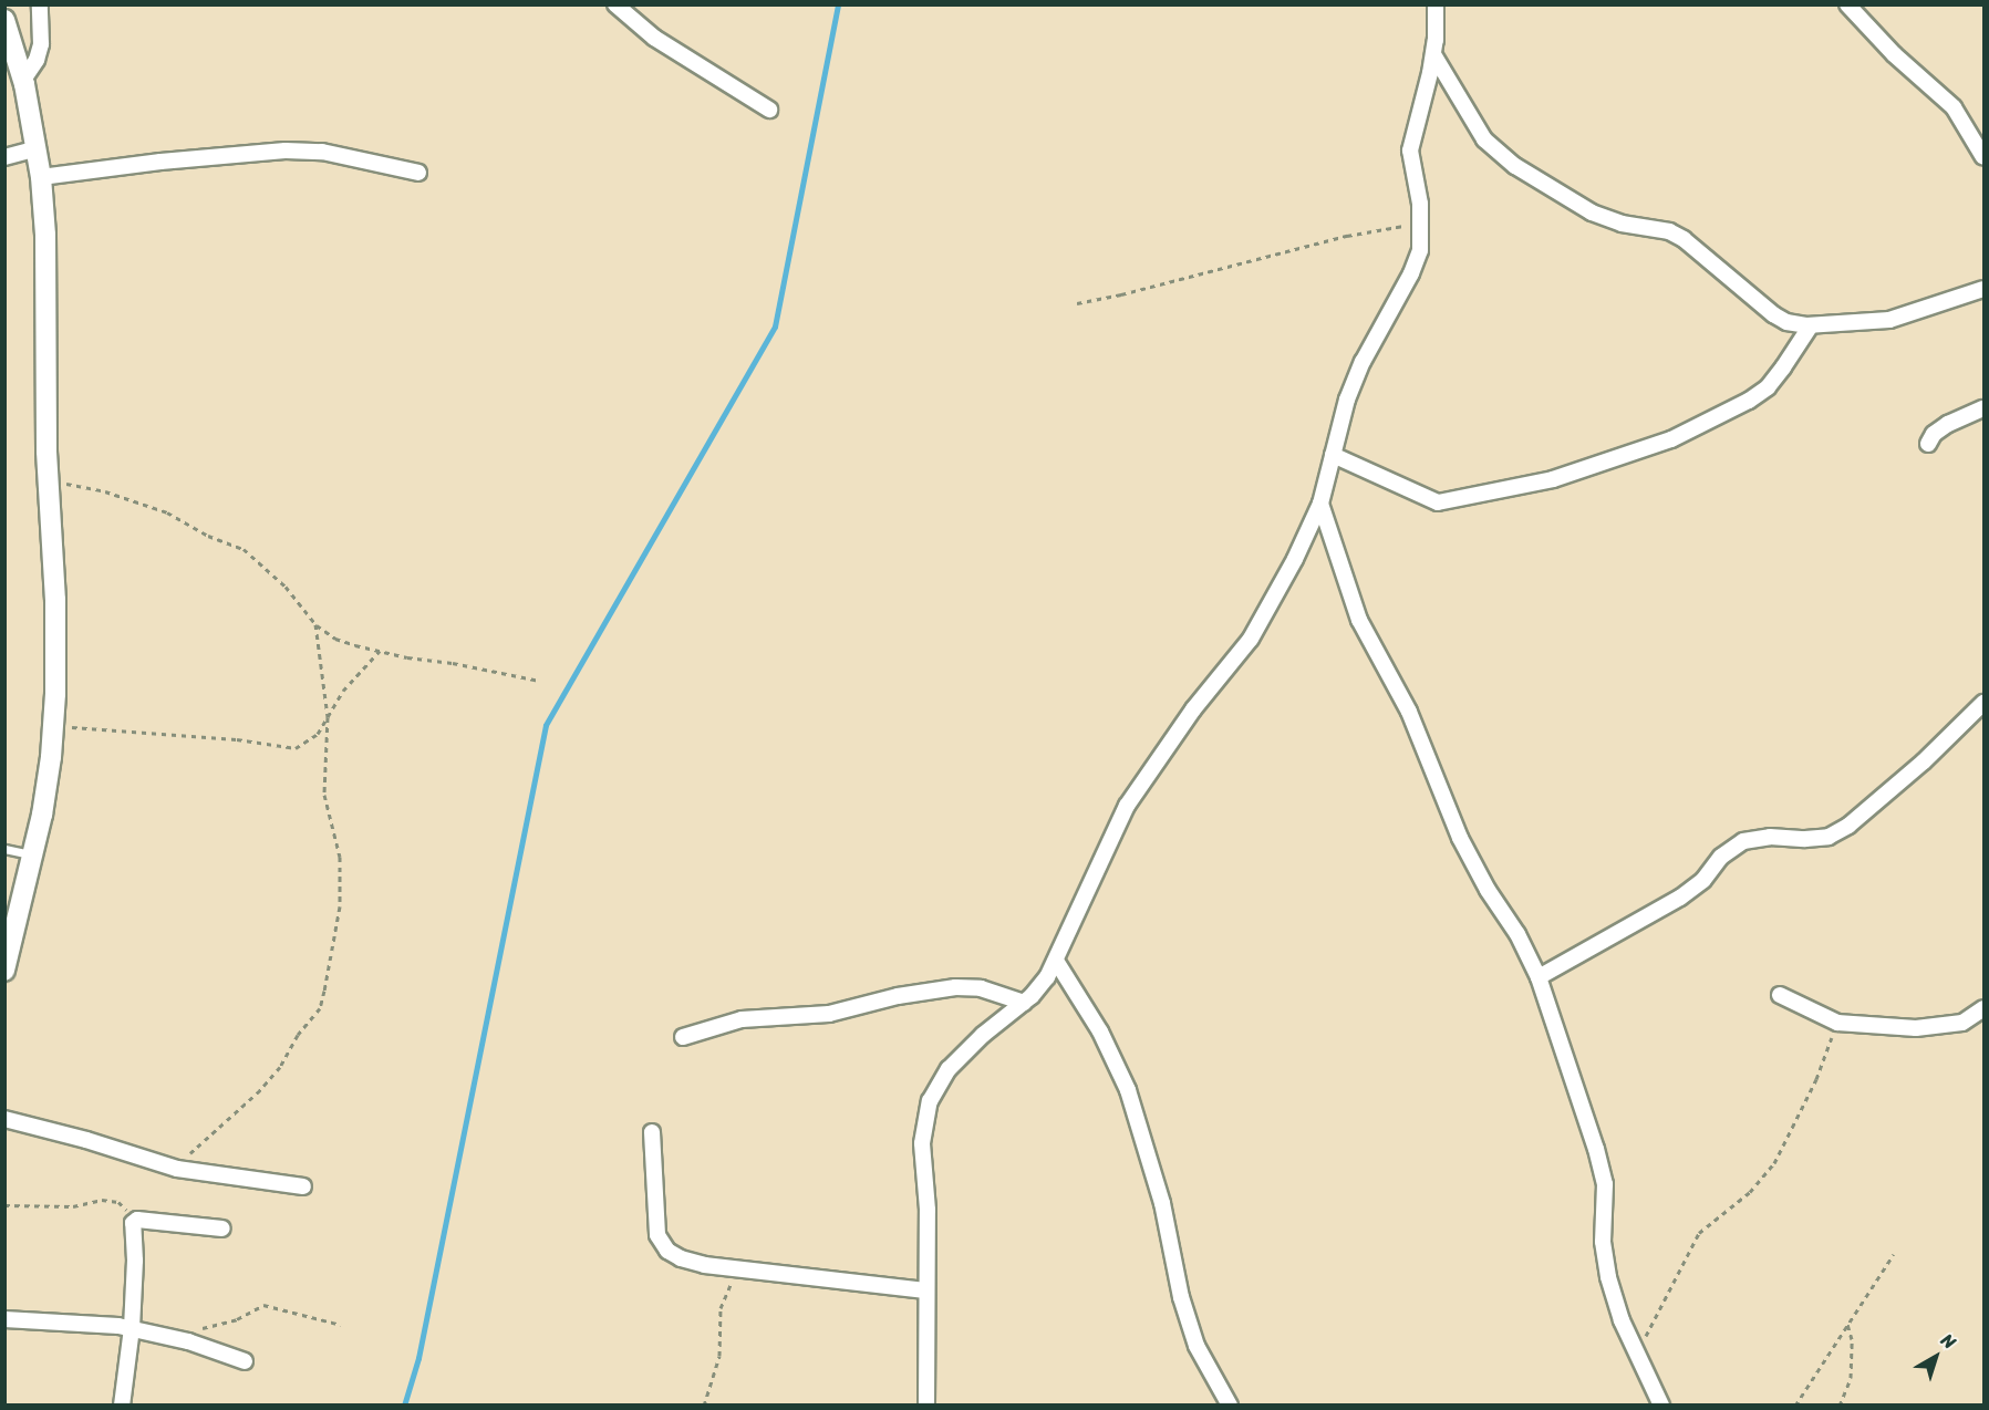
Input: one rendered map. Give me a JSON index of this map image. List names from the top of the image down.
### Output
{
  "north": "top right"
}
